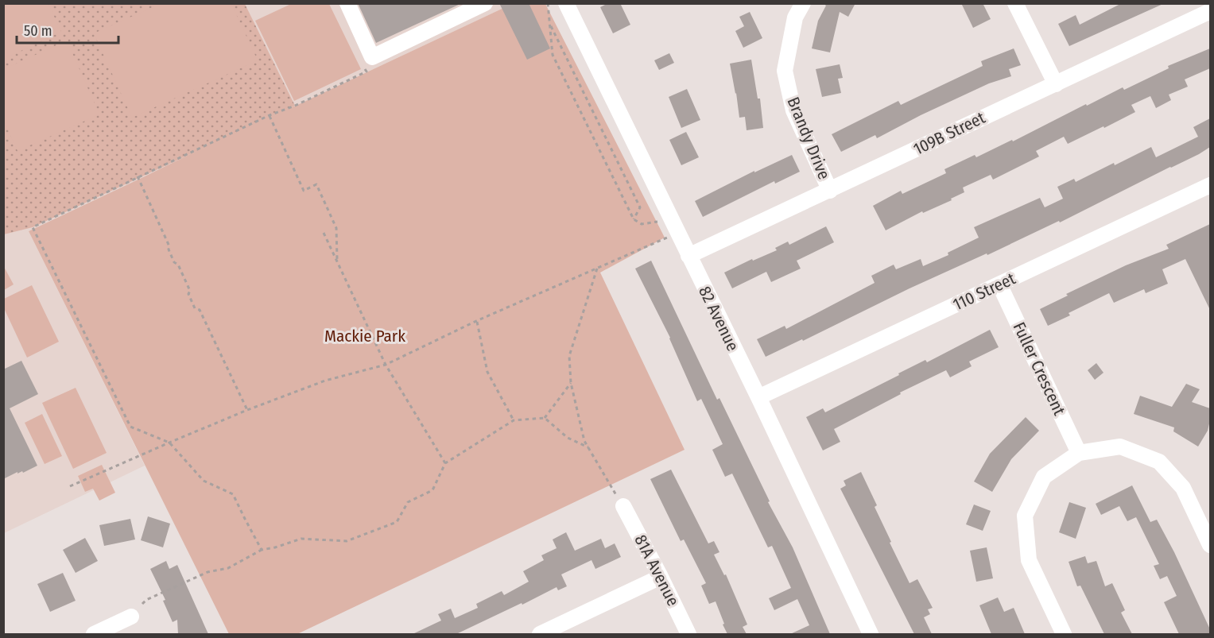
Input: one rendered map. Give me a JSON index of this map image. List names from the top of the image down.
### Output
{
  "streets": {
    "street": [
      "109B Street",
      "Brandy Drive",
      "110 Street",
      "82 Avenue",
      "Fuller Crescent",
      "81A Avenue"
    ]
  },
  "crossings": [
    ["109B Street", "Brandy Drive"],
    ["109B Street", "82 Avenue"],
    ["110 Street", "82 Avenue"],
    ["110 Street", "Fuller Crescent"]
  ],
  "parks": ["Mackie Park"],
  "scale_bar": "50 m"
}
